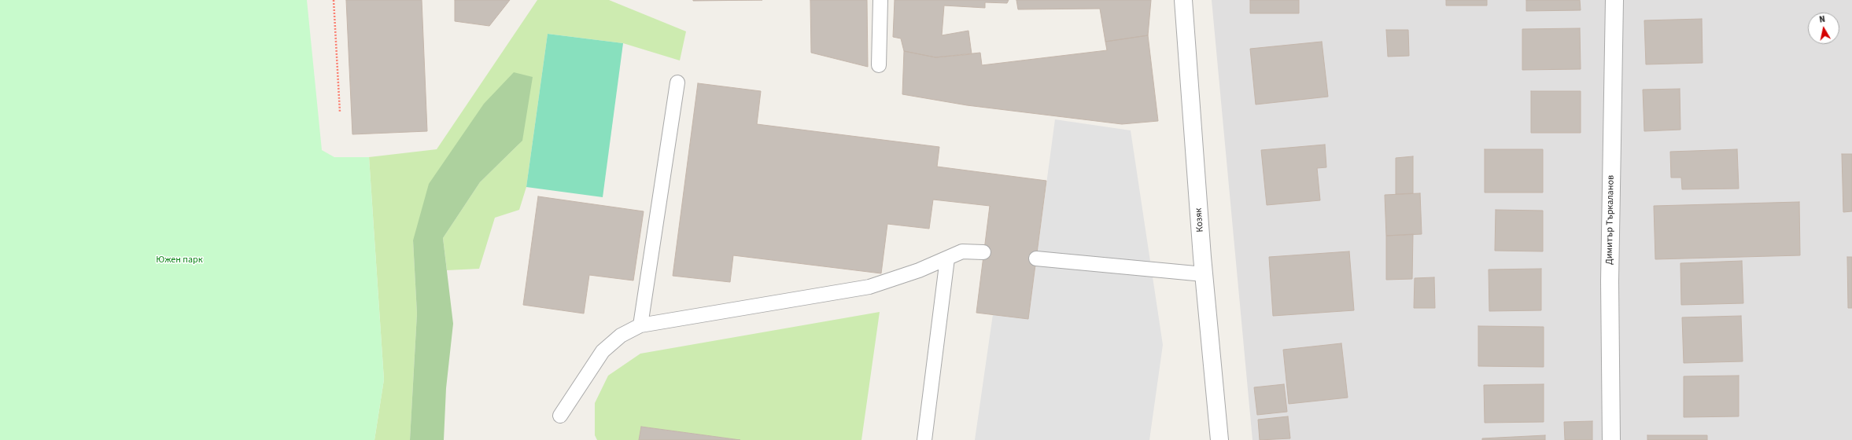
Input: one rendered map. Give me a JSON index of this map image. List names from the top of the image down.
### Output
{
  "streets": {
    "street": ["Козяк", "Димитър Търкаланов"]
  },
  "parks": ["Южен парк"],
  "north": "top"
}
